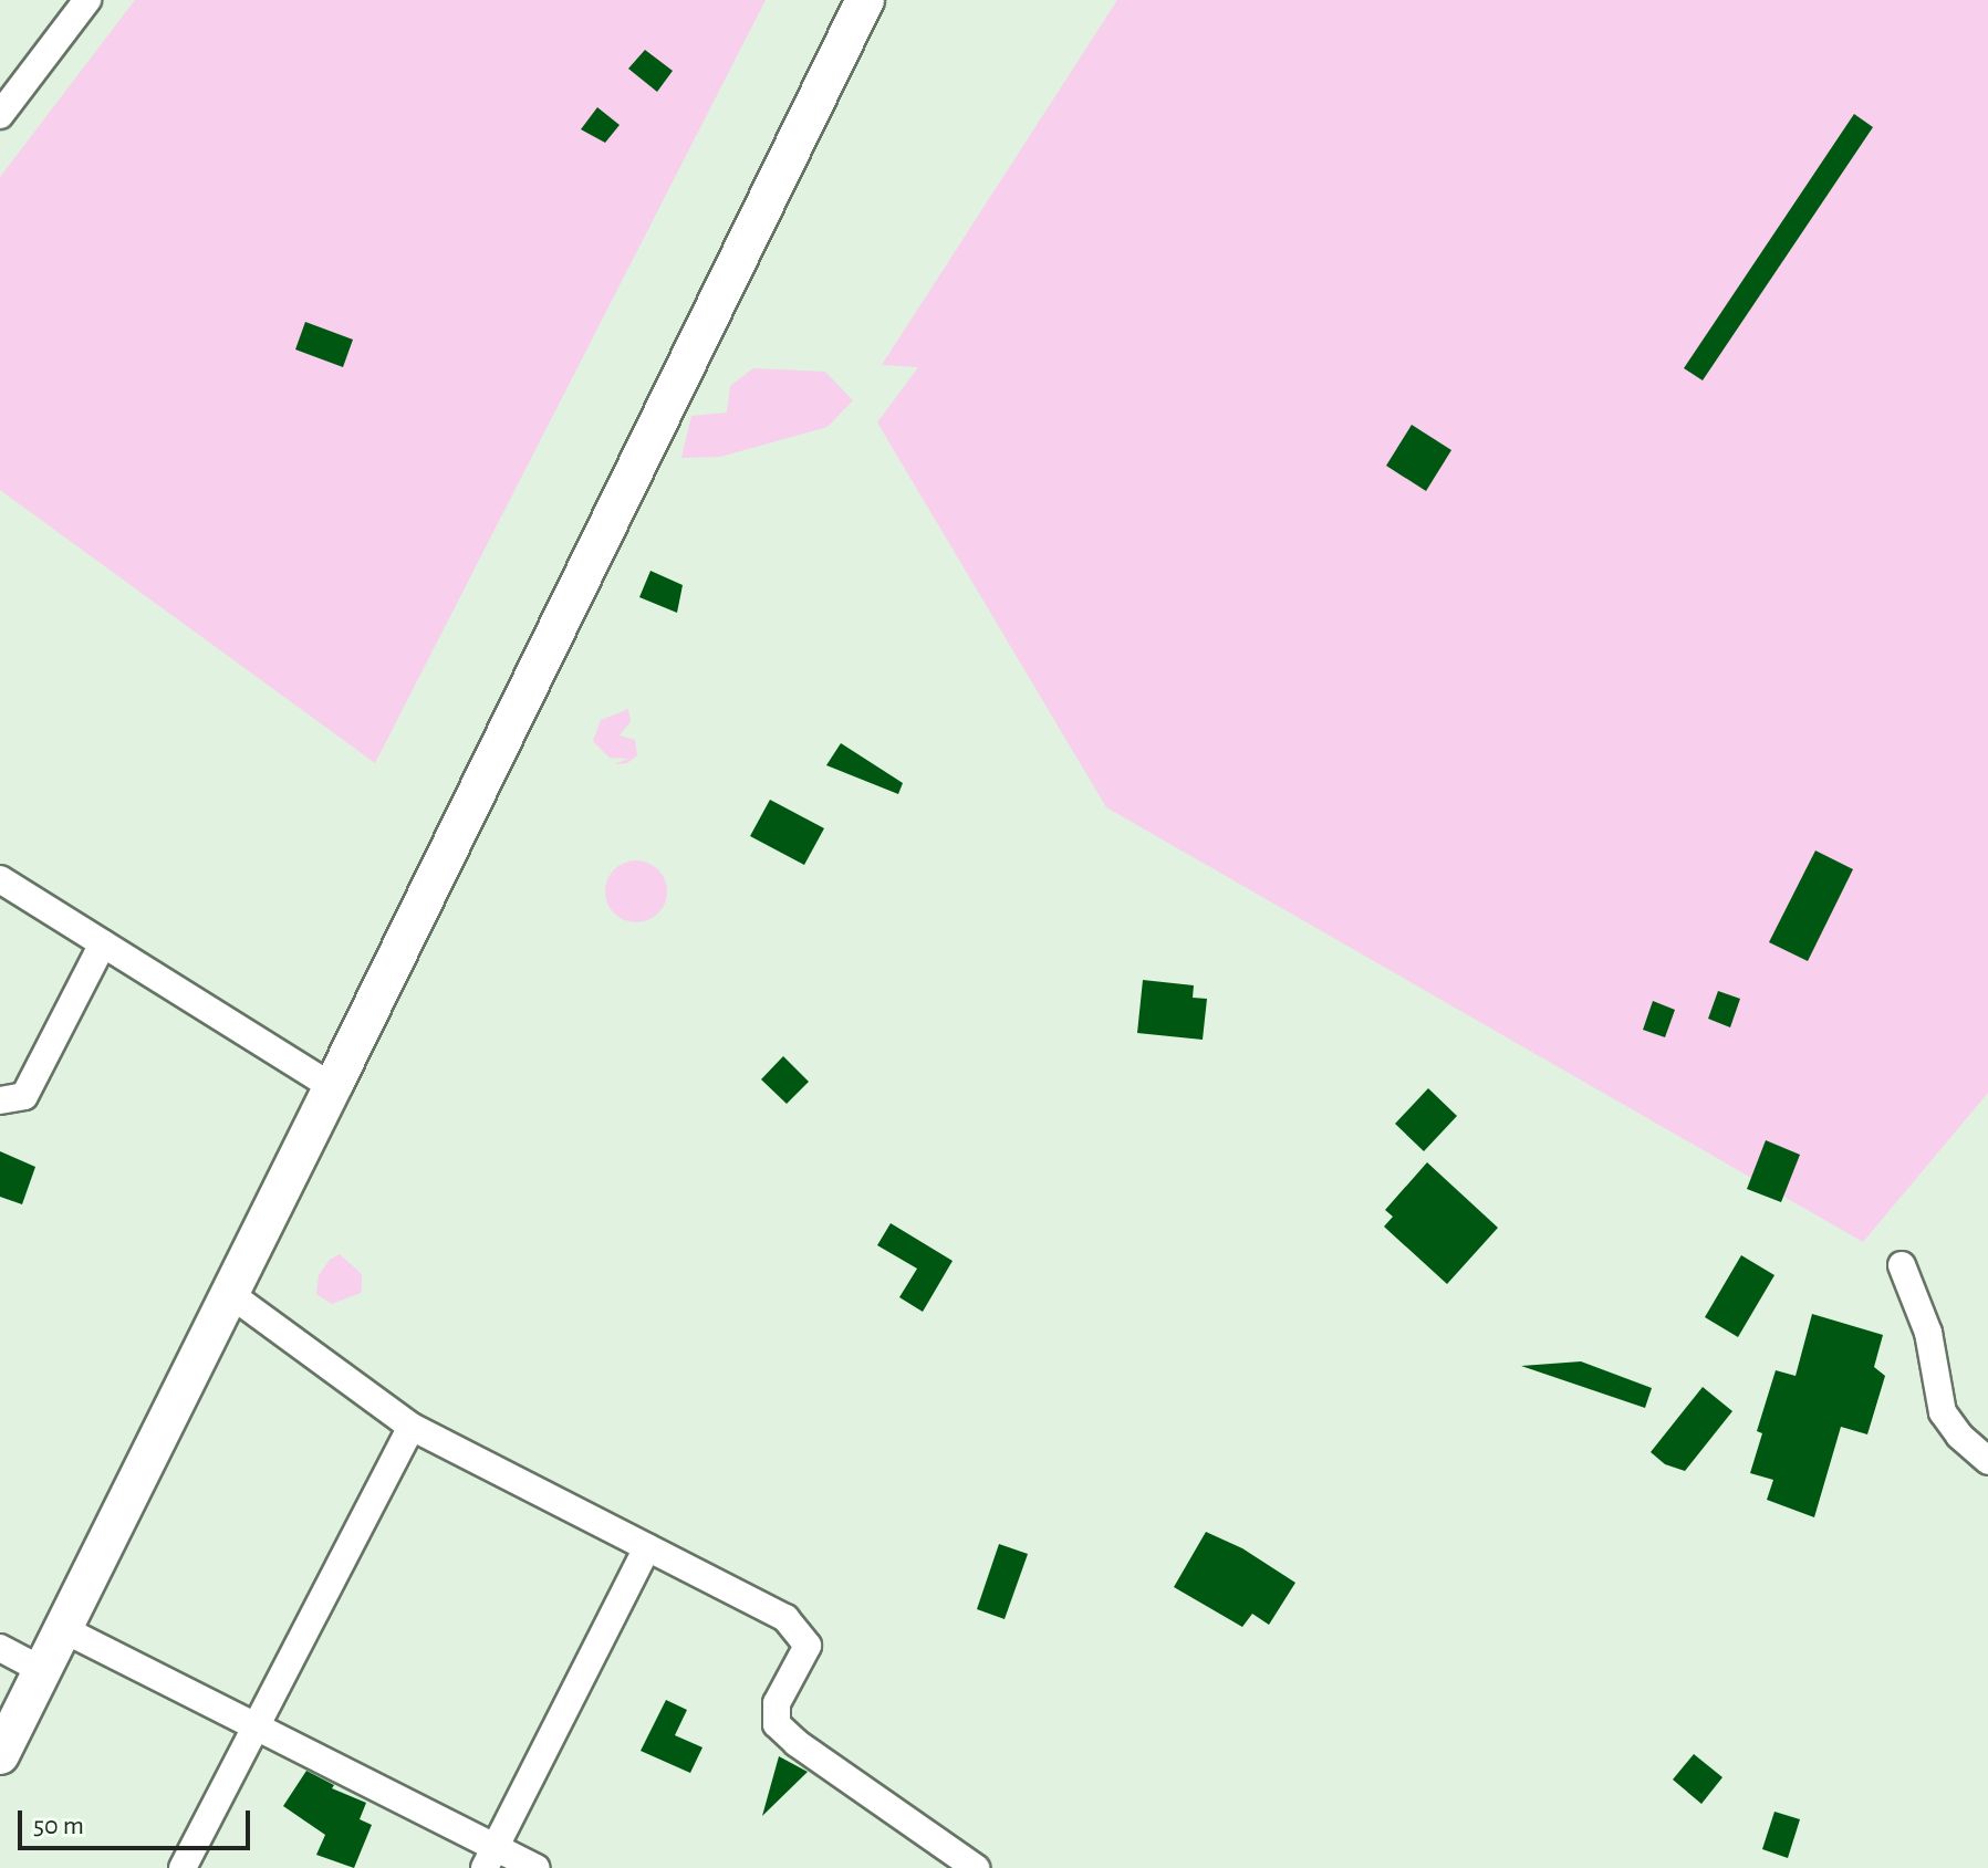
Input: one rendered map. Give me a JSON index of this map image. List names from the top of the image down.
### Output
{
  "scale_bar": "50 m"
}
